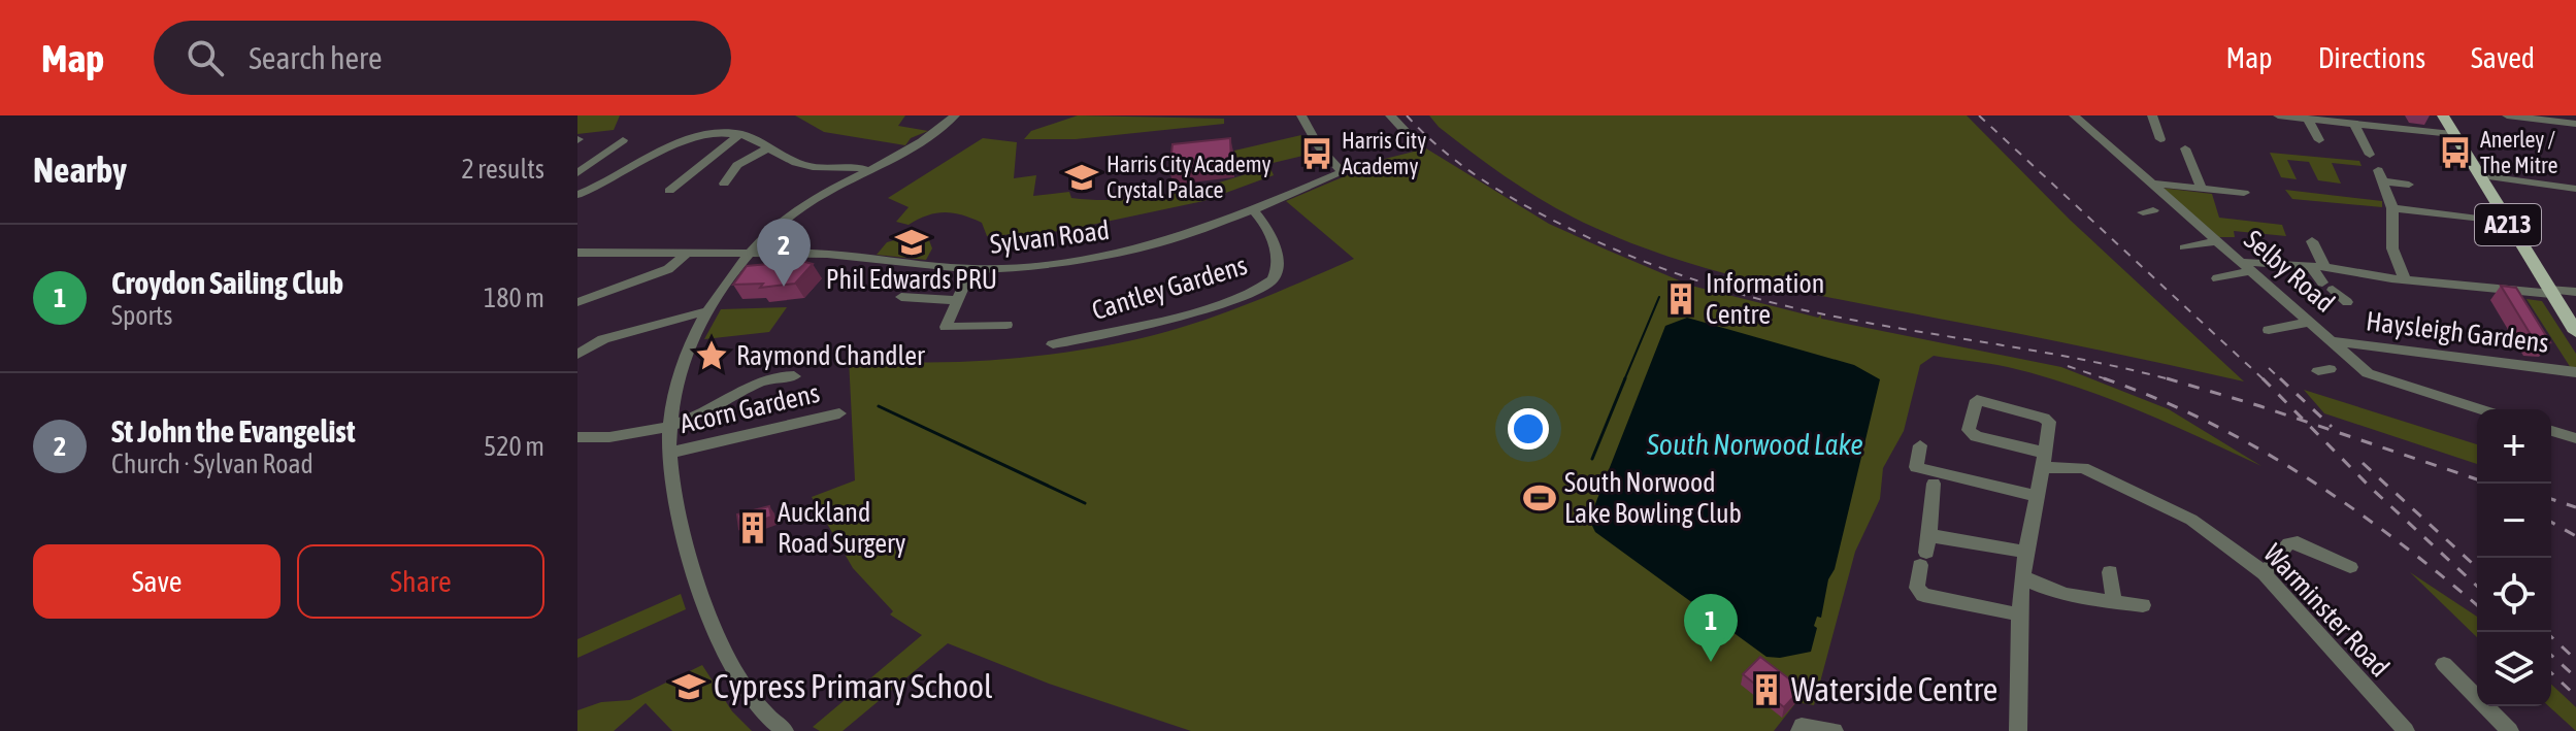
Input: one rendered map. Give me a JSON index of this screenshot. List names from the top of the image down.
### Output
{
  "streets": {
    "main road": ["A213"],
    "street": [
      "Sylvan Road",
      "Selby Road",
      "Cantley Gardens",
      "Haysleigh Gardens",
      "Acorn Gardens",
      "Warminster Road"
    ]
  },
  "crossings": [
    ["Sylvan Road", "Cantley Gardens"],
    ["Selby Road", "Haysleigh Gardens"]
  ],
  "water": ["South Norwood Lake"],
  "places": {
    "bus stop": ["Anerley / The Mitre", "Harris City Academy"],
    "school or university": ["Harris City Academy Crystal Palace", "Phil Edwards PRU", "Cypress Primary School"],
    "building": ["Information Centre", "Auckland Road Surgery", "Waterside Centre"],
    "place": ["Raymond Chandler"],
    "sports": ["South Norwood Lake Bowling Club"]
  },
  "page": {
    "header": "Map",
    "search": "Search here",
    "nav": ["Map", "Directions", "Saved"],
    "heading": ["Nearby", "2 results"],
    "pins": ["2", "1"],
    "list": [
      {
        "mark": "1",
        "name": "Croydon Sailing Club",
        "note": "Sports",
        "value": "180 m"
      },
      {
        "mark": "2",
        "name": "St John the Evangelist",
        "note": "Church · Sylvan Road",
        "value": "520 m"
      }
    ],
    "map_buttons": ["+", "−"],
    "buttons": ["Save", "Share"]
  }
}
